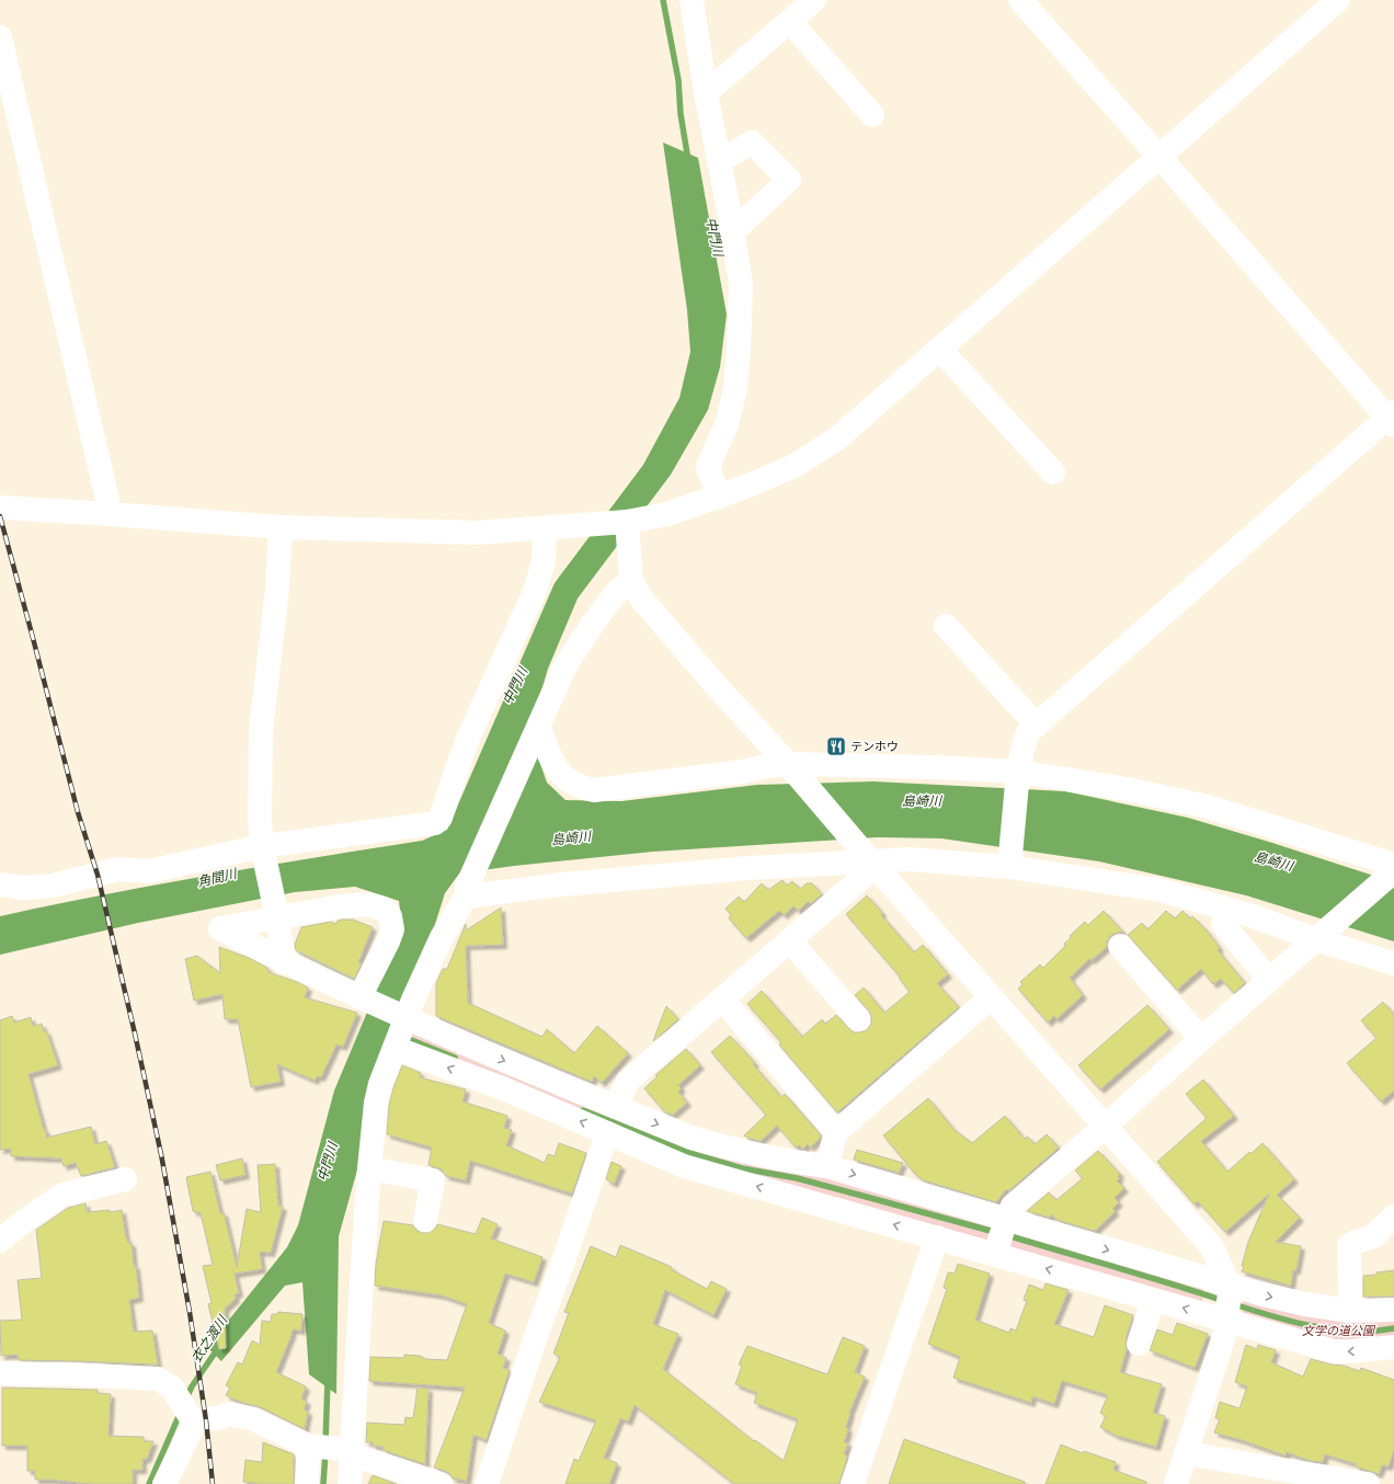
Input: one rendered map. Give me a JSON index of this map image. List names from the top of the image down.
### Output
{
  "water": [
    "中門川",
    "島崎川",
    "角間川",
    "衣之渡川"
  ],
  "parks": ["文学の道公園"],
  "places": {
    "restaurant": ["テンホウ"]
  }
}
